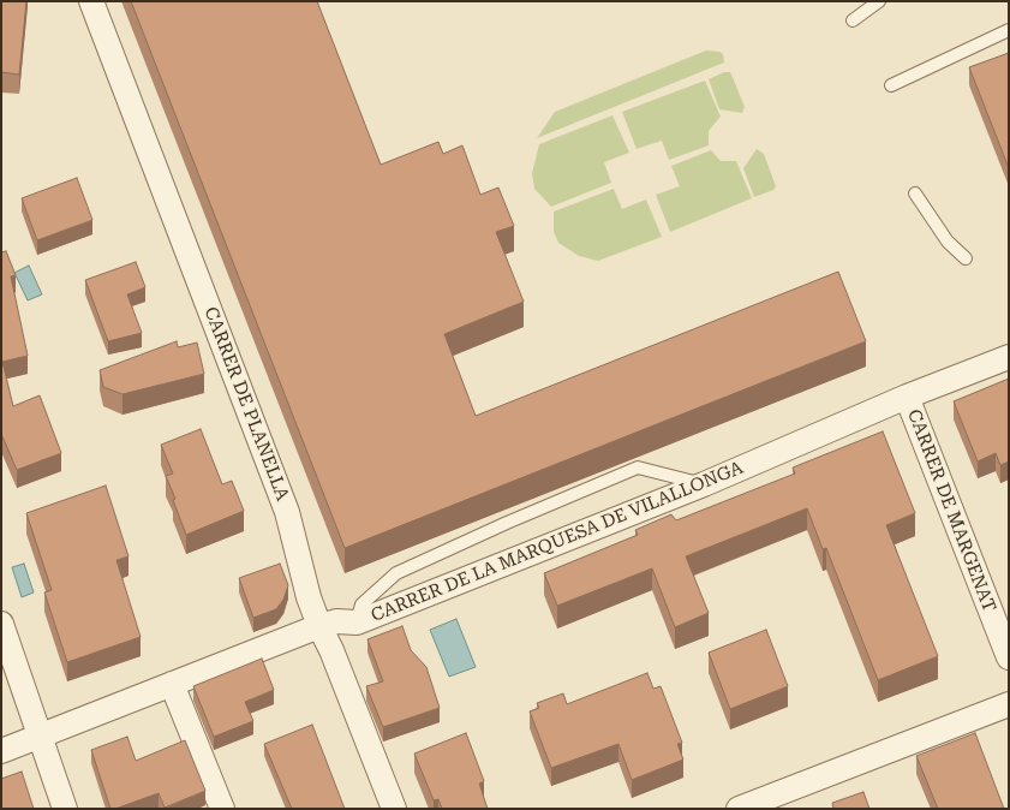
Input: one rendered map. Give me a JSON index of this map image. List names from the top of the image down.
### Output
{
  "streets": {
    "street": ["CARRER DE PLANELLA", "CARRER DE MARGENAT", "CARRER DE LA MARQUESA DE VILALLONGA"]
  },
  "crossings": [
    ["CARRER DE PLANELLA", "CARRER DE LA MARQUESA DE VILALLONGA"],
    ["CARRER DE MARGENAT", "CARRER DE LA MARQUESA DE VILALLONGA"]
  ]
}
